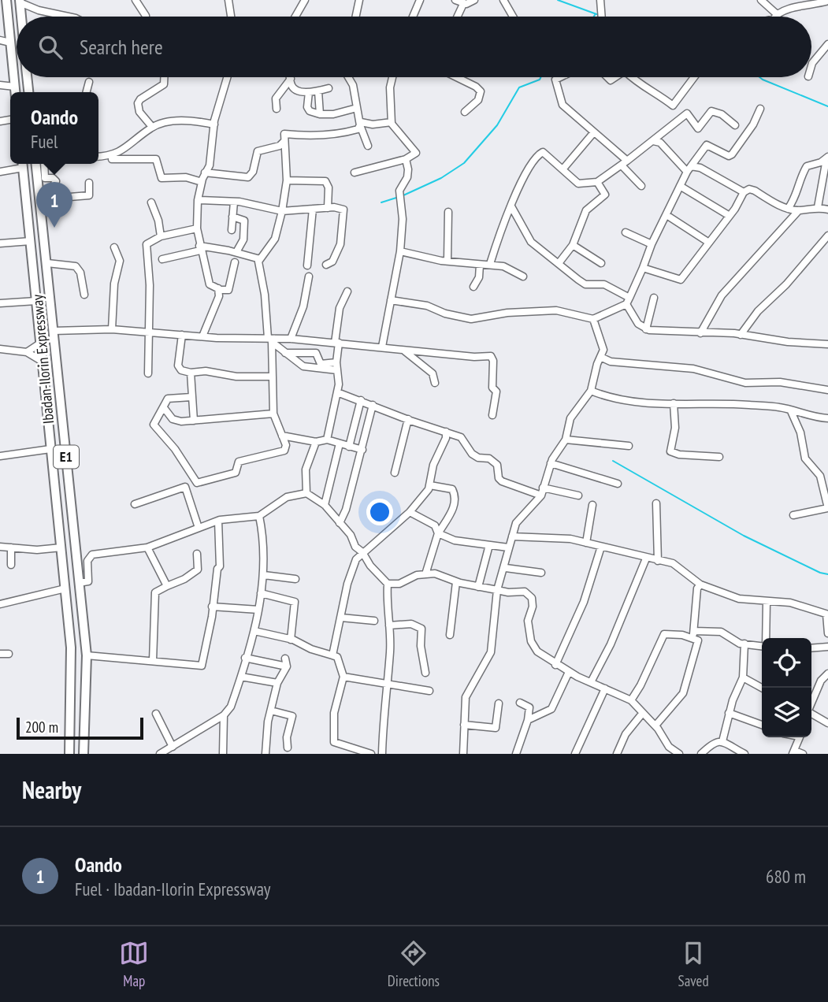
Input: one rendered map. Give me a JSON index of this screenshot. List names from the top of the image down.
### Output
{
  "streets": {
    "highway": ["Ibadan-Ilorin Expressway", "E1"]
  },
  "scale_bar": "200 m",
  "page": {
    "search": "Search here",
    "popup": ["Oando", "Fuel"],
    "pins": "1",
    "scale": "200 m",
    "heading": "Nearby",
    "list": [
      {
        "mark": "1",
        "name": "Oando",
        "note": "Fuel · Ibadan-Ilorin Expressway",
        "value": "680 m"
      }
    ],
    "nav": ["Map", "Directions", "Saved"]
  }
}
